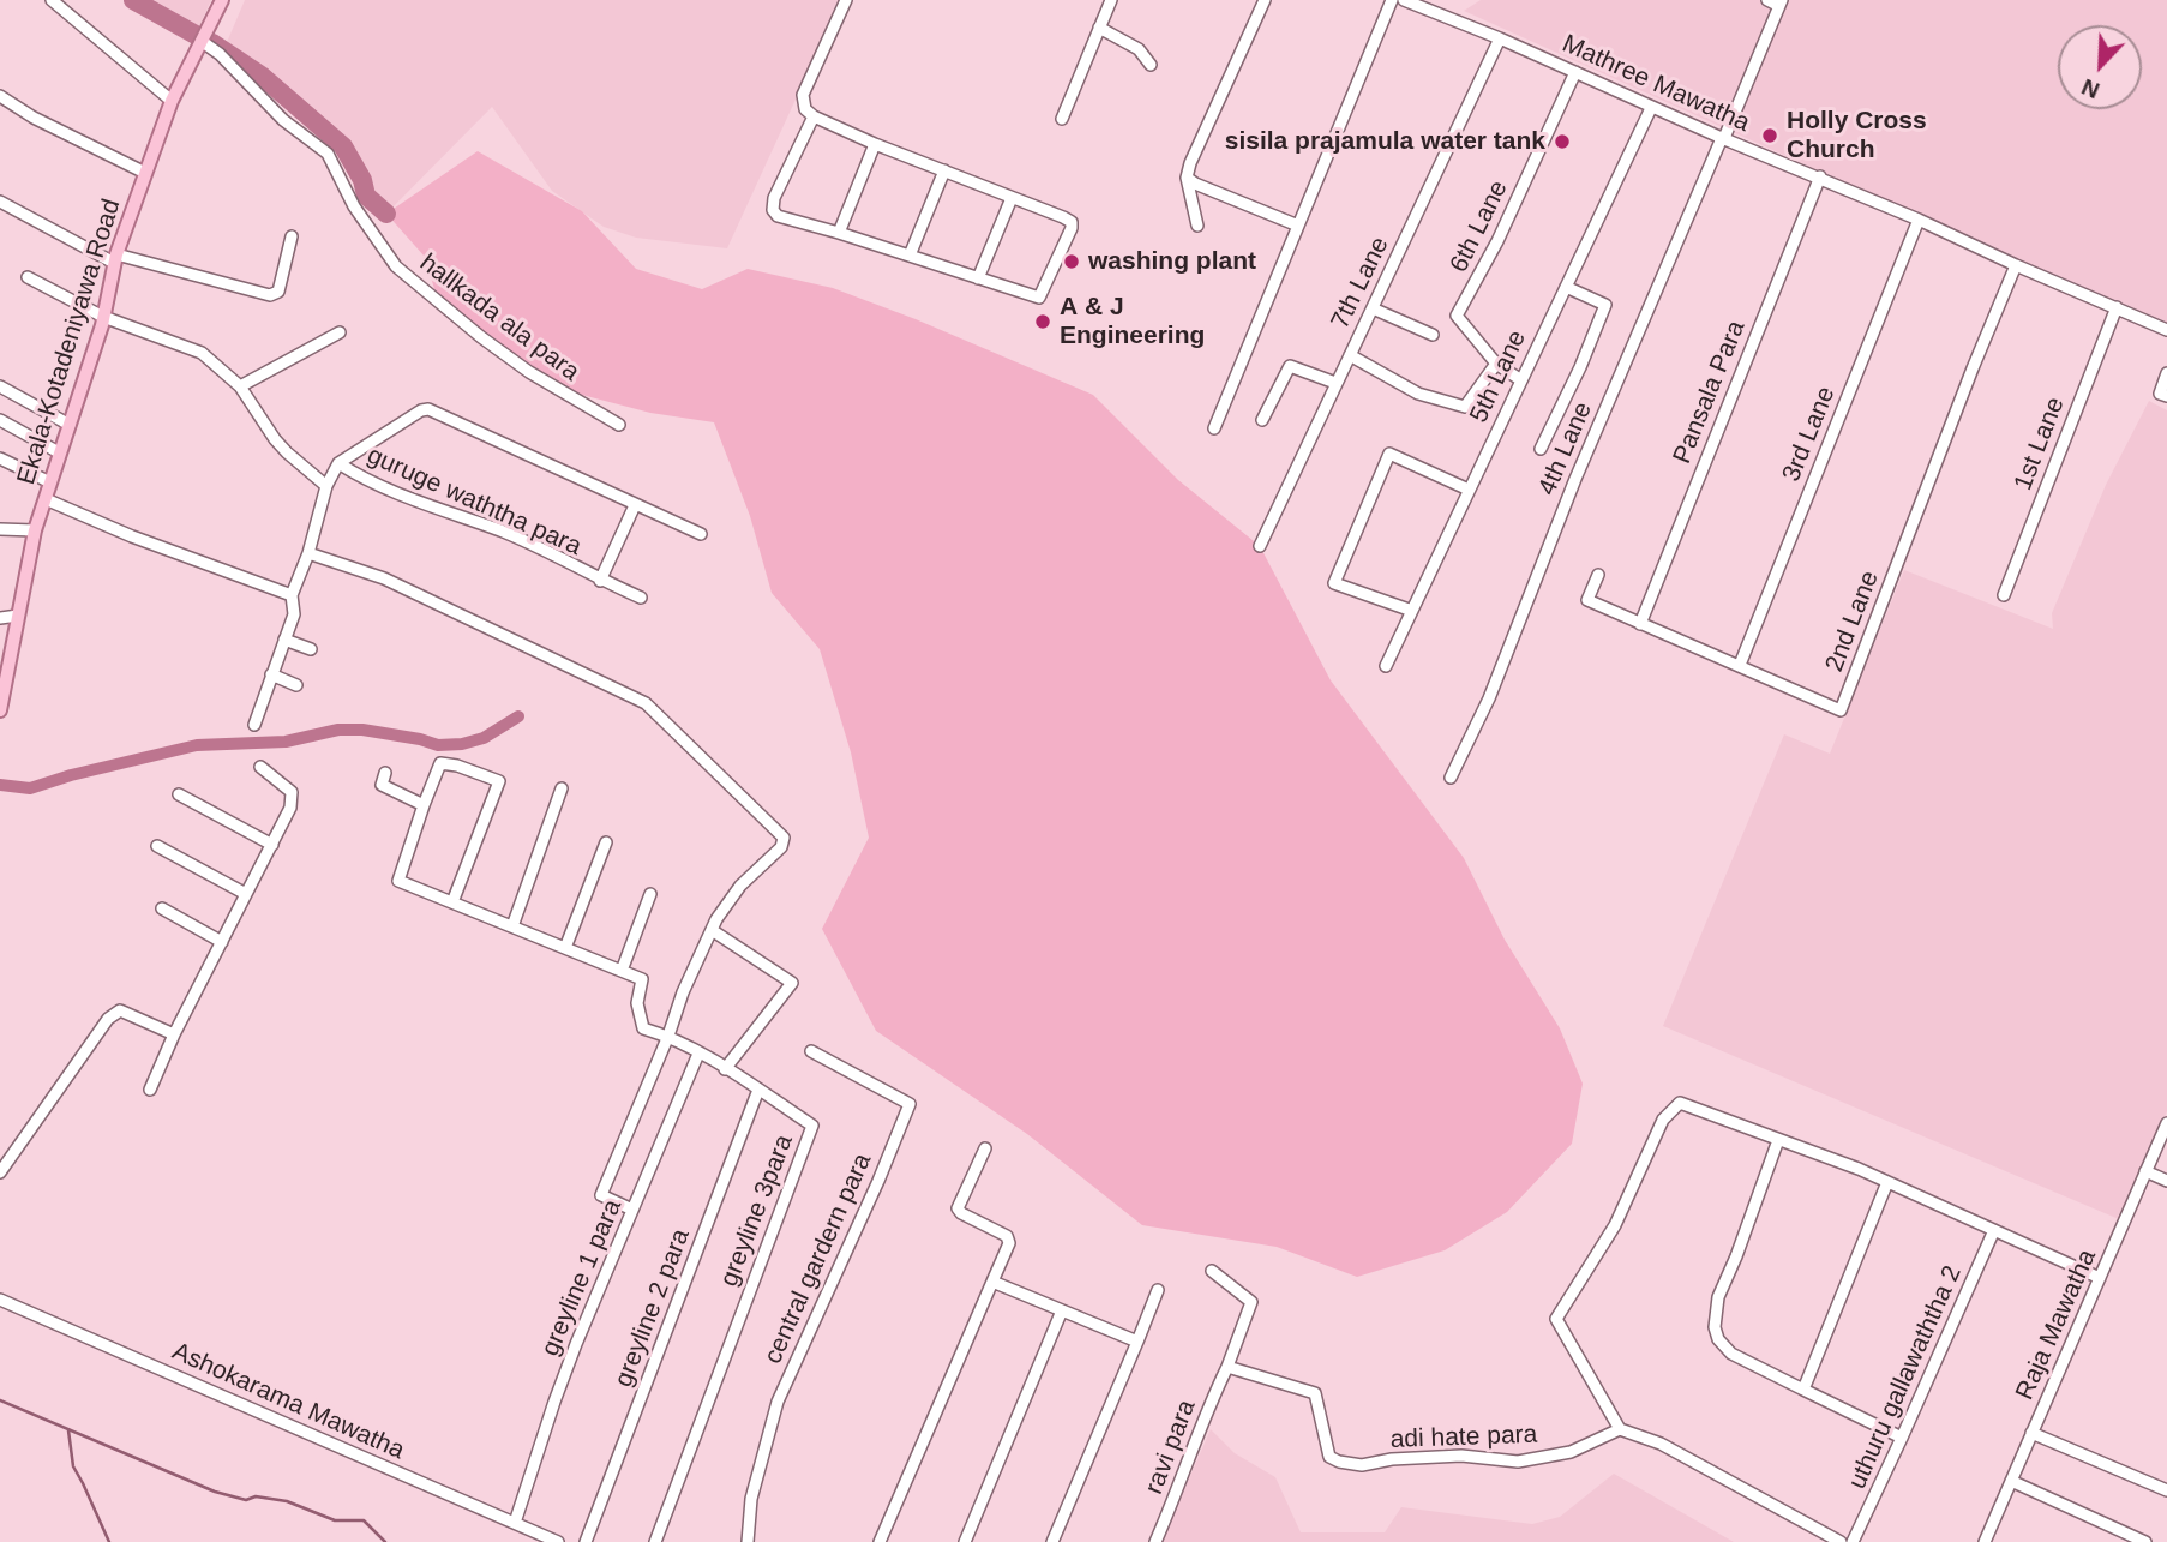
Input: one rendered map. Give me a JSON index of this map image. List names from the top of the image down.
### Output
{
  "streets": {
    "main road": ["Ekala-Kotadeniyawa Road"],
    "street": [
      "Mathree Mawatha",
      "6th Lane",
      "7th Lane",
      "hallkada ala para",
      "5th Lane",
      "Pansala Para",
      "3rd Lane",
      "1st Lane",
      "4th Lane",
      "guruge waththa para",
      "2nd Lane",
      "greyline 3para",
      "central gardern para",
      "greyline 1 para",
      "greyline 2 para",
      "Raja Mawatha",
      "uthuru gallawaththa 2",
      "Ashokarama Mawatha",
      "adi hate para",
      "ravi para"
    ]
  },
  "crossings": [
    ["Mathree Mawatha", "6th Lane"],
    ["Mathree Mawatha", "7th Lane"],
    ["Mathree Mawatha", "5th Lane"],
    ["Mathree Mawatha", "Pansala Para"],
    ["Mathree Mawatha", "3rd Lane"],
    ["Mathree Mawatha", "1st Lane"],
    ["Mathree Mawatha", "4th Lane"],
    ["Mathree Mawatha", "2nd Lane"],
    ["6th Lane", "5th Lane"],
    ["hallkada ala para", "Ekala-Kotadeniyawa Road"],
    ["Pansala Para", "2nd Lane"],
    ["3rd Lane", "2nd Lane"],
    ["greyline 3para", "greyline 1 para"],
    ["greyline 3para", "greyline 2 para"],
    ["greyline 1 para", "Ashokarama Mawatha"],
    ["adi hate para", "ravi para"]
  ],
  "places": [
    "Holly Cross Church",
    "sisila prajamula water tank",
    "washing plant",
    "A & J Engineering"
  ],
  "north": "bottom left"
}
